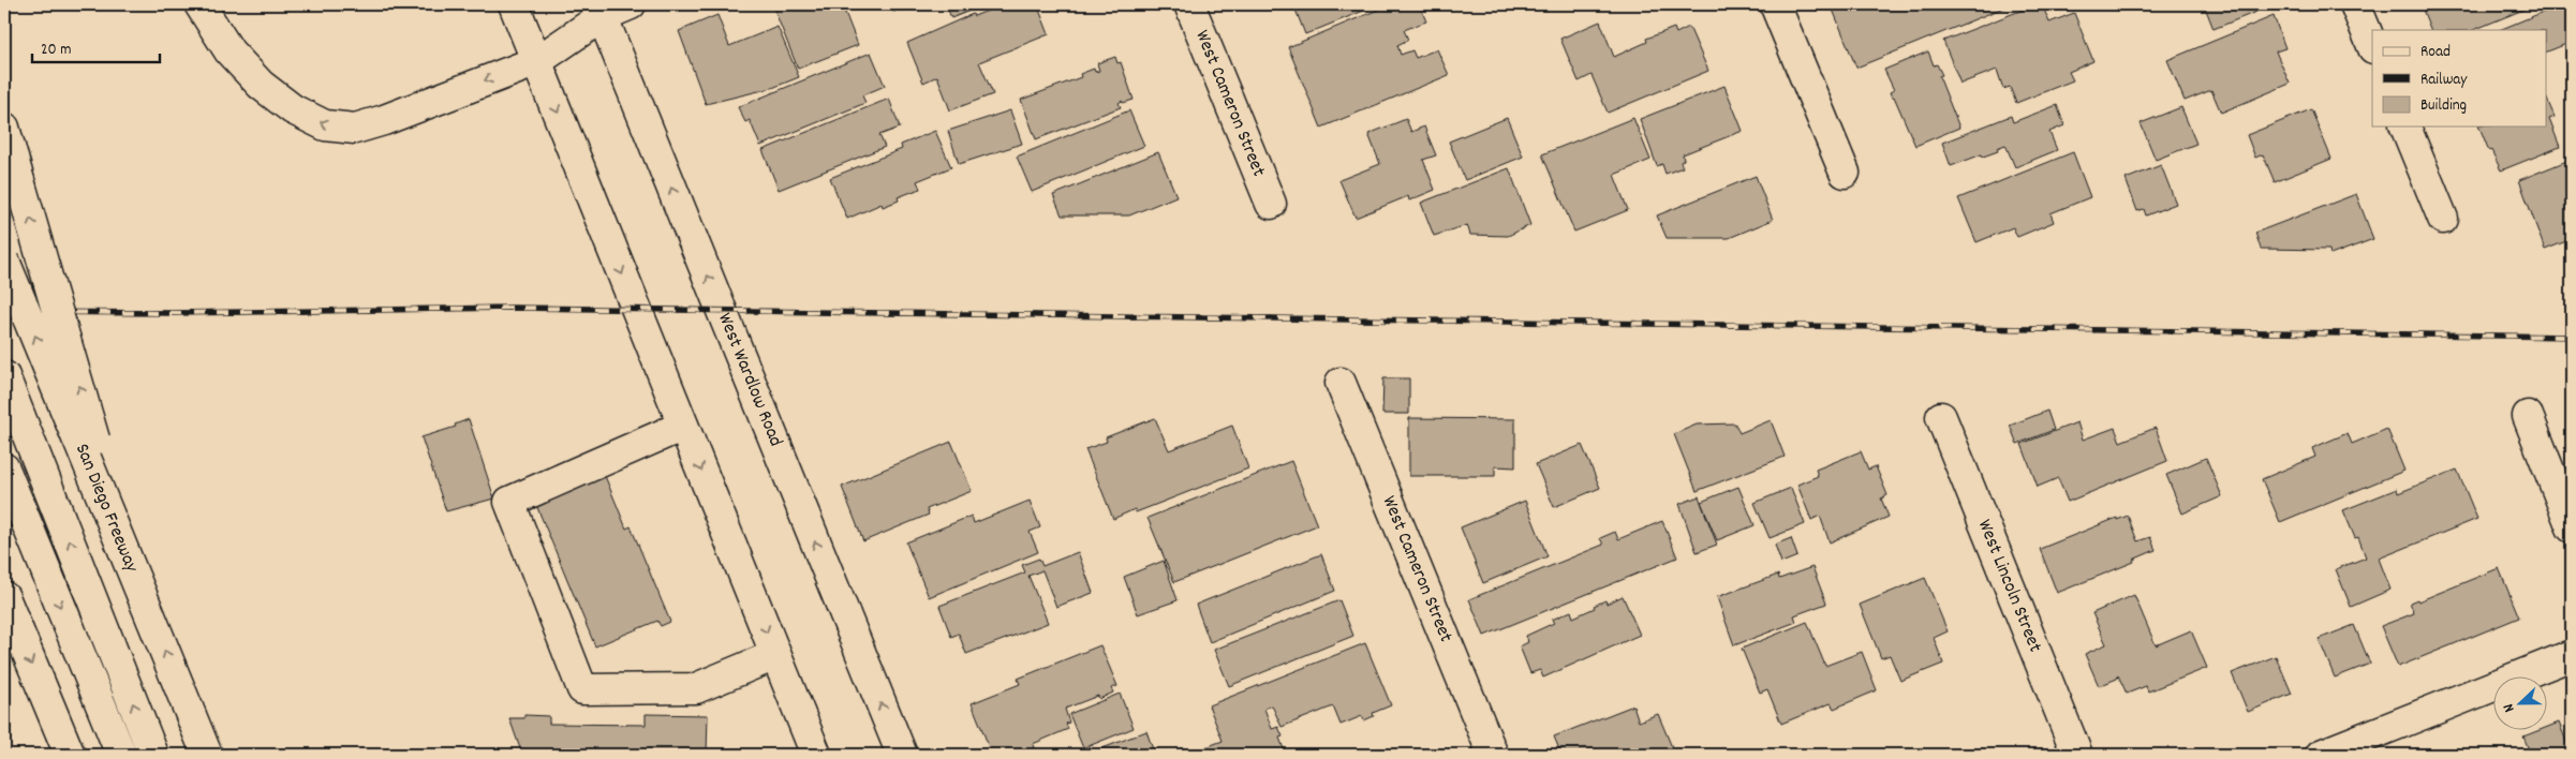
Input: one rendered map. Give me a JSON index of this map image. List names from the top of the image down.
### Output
{
  "streets": {
    "main road": [
      "West Cameron Street",
      "West Wardlow Road",
      "San Diego Freeway",
      "West Lincoln Street"
    ]
  },
  "legend": ["Road", "Railway", "Building"],
  "scale_bar": "20 m",
  "north": "left"
}
